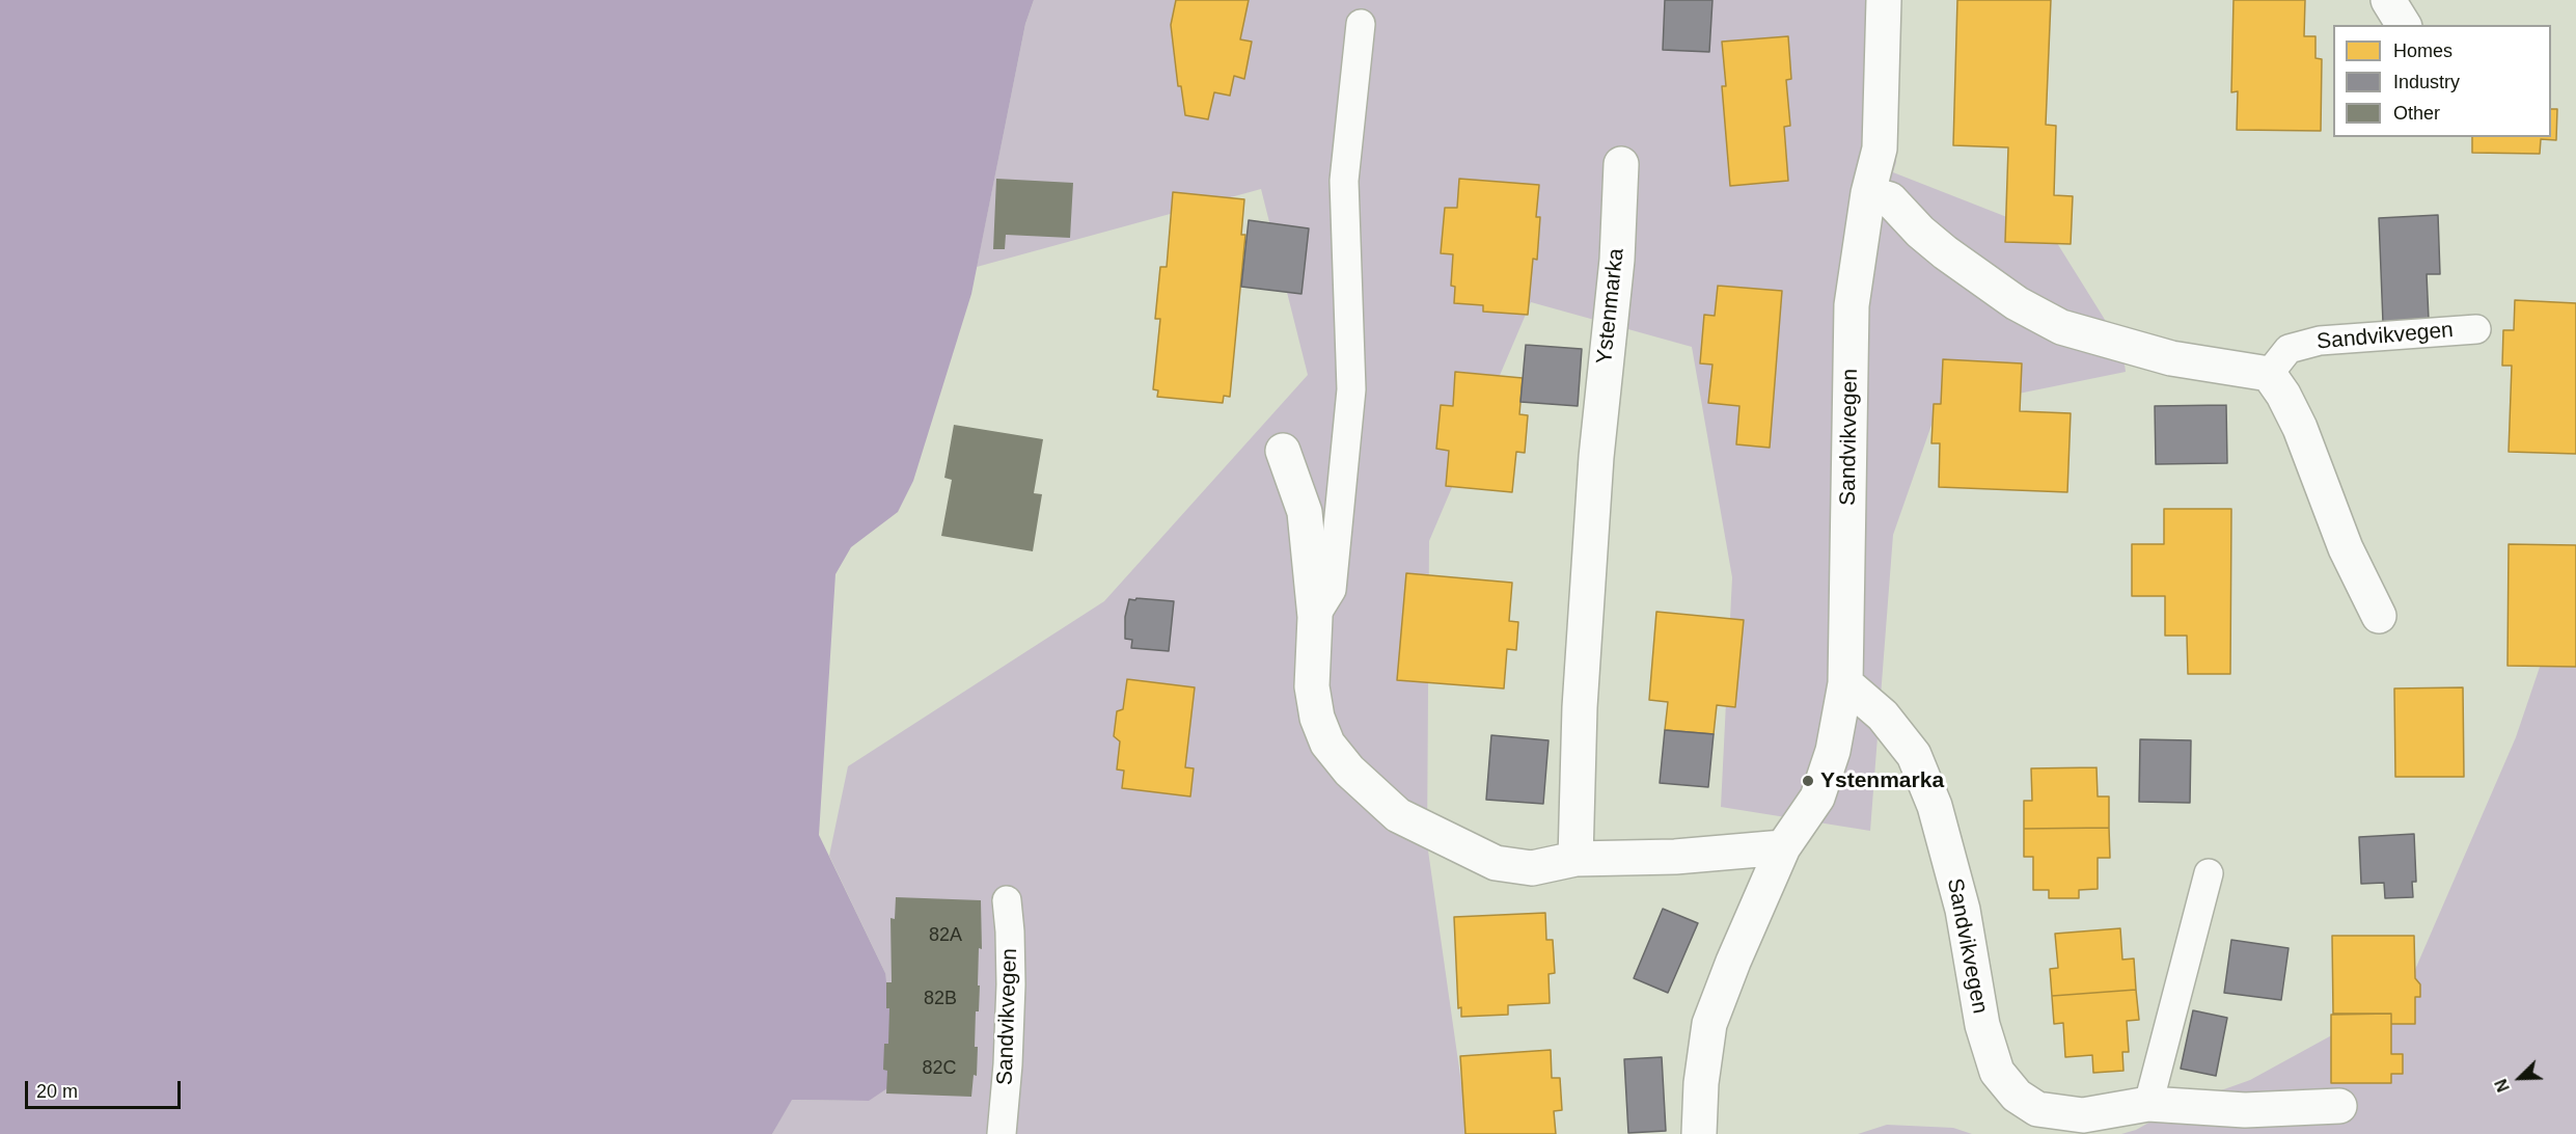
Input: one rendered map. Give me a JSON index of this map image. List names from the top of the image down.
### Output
{
  "streets": {
    "street": ["Ystenmarka", "Sandvikvegen"]
  },
  "places": ["Ystenmarka"],
  "house_numbers": ["82A", "82B", "82C"],
  "legend": ["Homes", "Industry", "Other"],
  "scale_bar": "20 m",
  "north": "bottom left"
}
